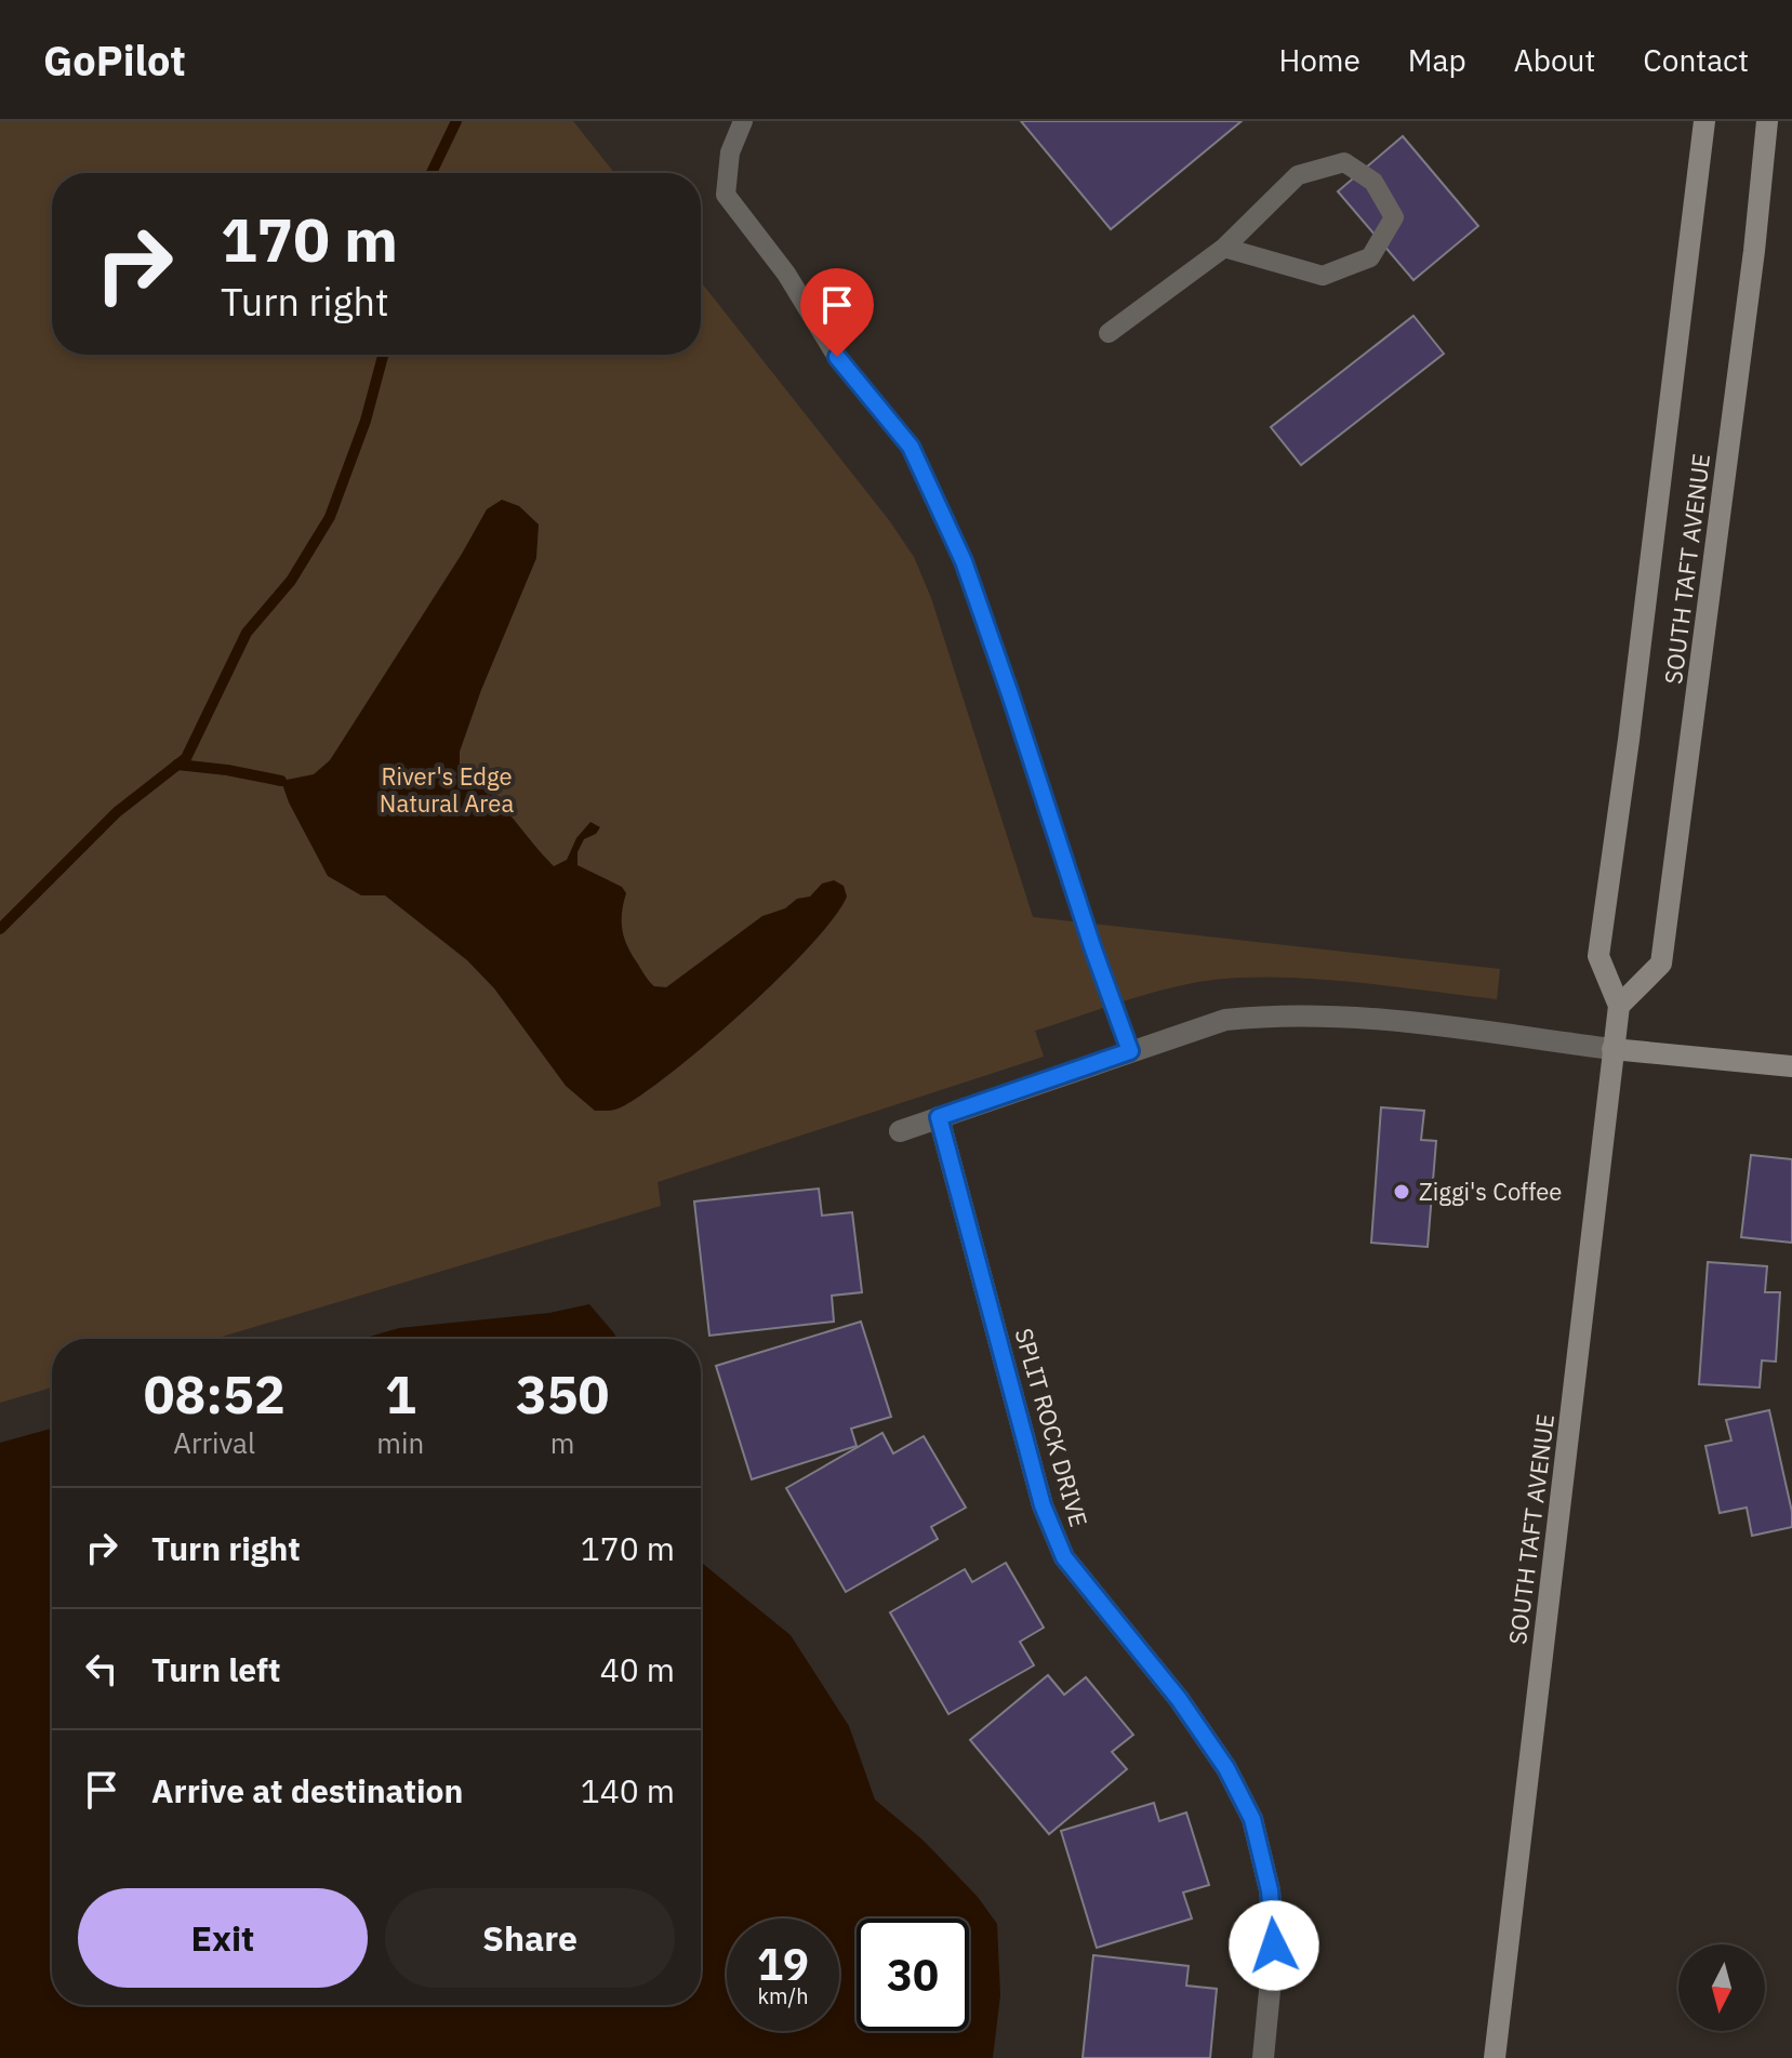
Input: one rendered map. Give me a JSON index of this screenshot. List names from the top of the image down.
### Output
{
  "streets": {
    "main road": ["SOUTH TAFT AVENUE"],
    "street": ["SPLIT ROCK DRIVE"]
  },
  "parks": ["River's Edge Natural Area"],
  "places": ["Ziggi's Coffee"],
  "north": "bottom",
  "page": {
    "header": "GoPilot",
    "nav": [
      "Home",
      "Map",
      "About",
      "Contact"
    ],
    "turn": ["170 m", "Turn right"],
    "eta": [
      "08:52",
      "Arrival",
      "1",
      "min",
      "350",
      "m"
    ],
    "list": [
      {
        "name": "Turn right",
        "value": "170 m"
      },
      {
        "name": "Turn left",
        "value": "40 m"
      },
      {
        "name": "Arrive at destination",
        "value": "140 m"
      }
    ],
    "buttons": ["Exit", "Share"],
    "speed": "19 km/h",
    "limit": "30"
  }
}
